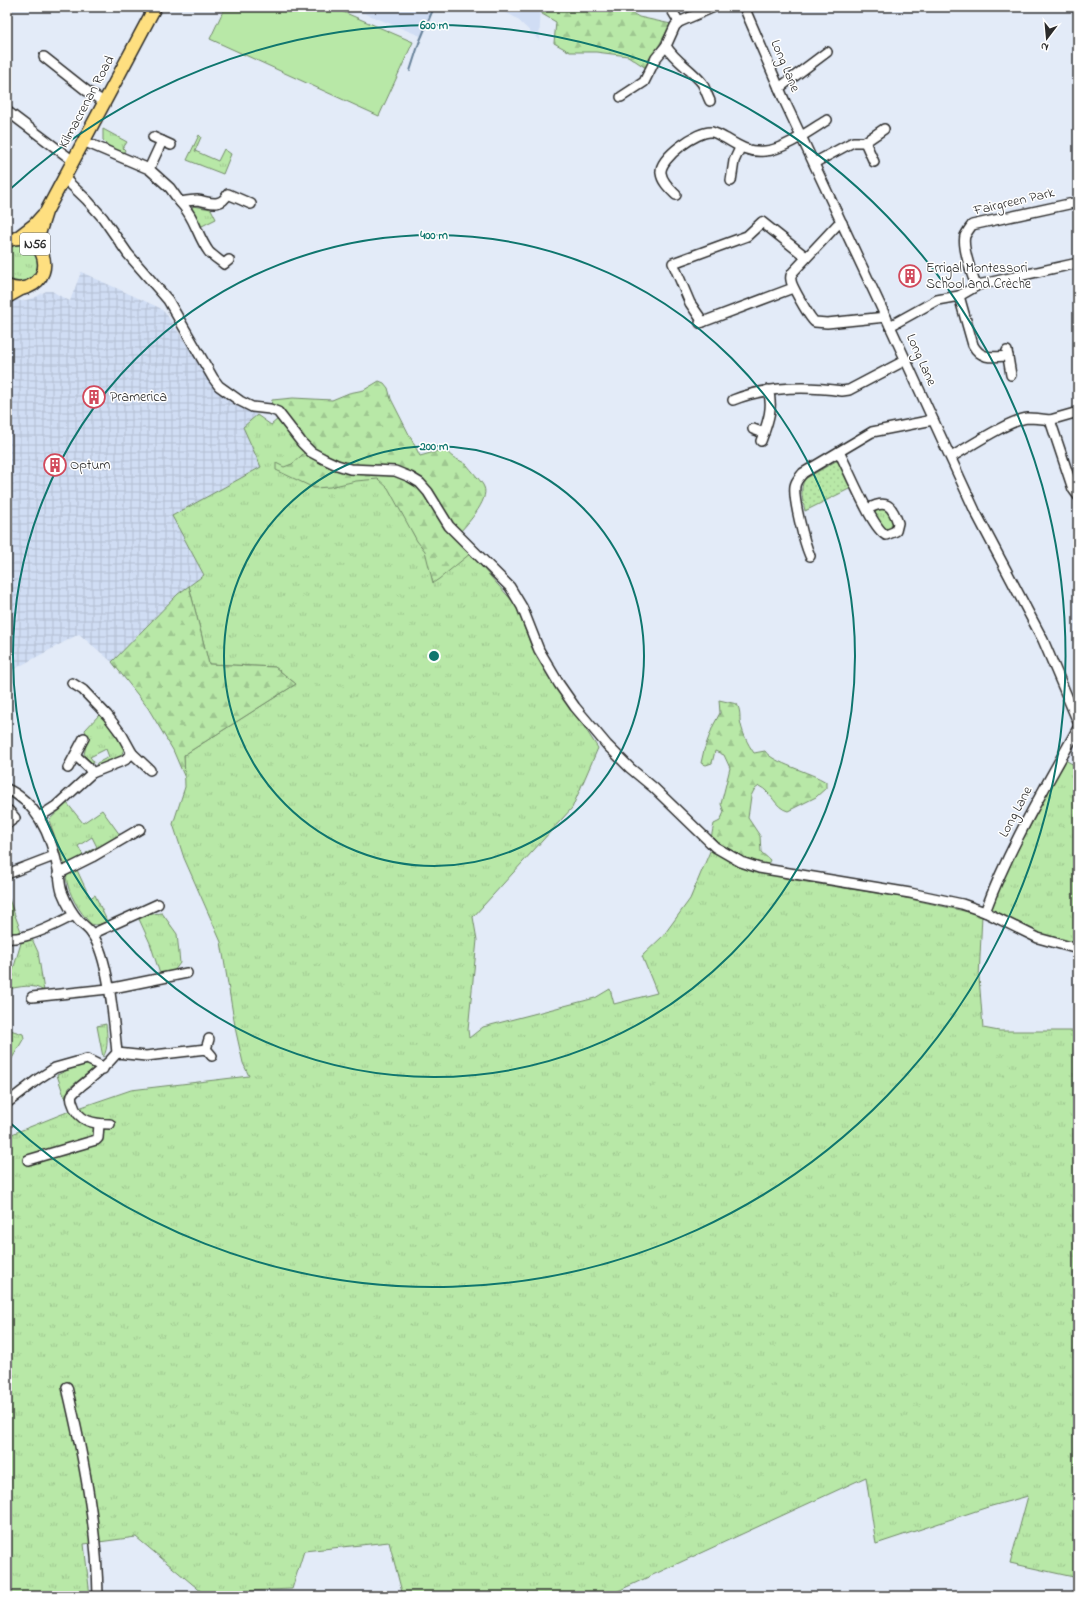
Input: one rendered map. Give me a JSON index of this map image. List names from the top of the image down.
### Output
{
  "streets": {
    "main road": ["Kilmacrenan Road", "N56"],
    "street": ["Long Lane", "Fairgreen Park"]
  },
  "crossings": [
    ["Kilmacrenan Road", "N56"]
  ],
  "places": {
    "building": ["Errigal Montessori School and Crèche", "Pramerica", "Optum"]
  },
  "north": "bottom",
  "rings": ["600 m", "400 m", "200 m"]
}
